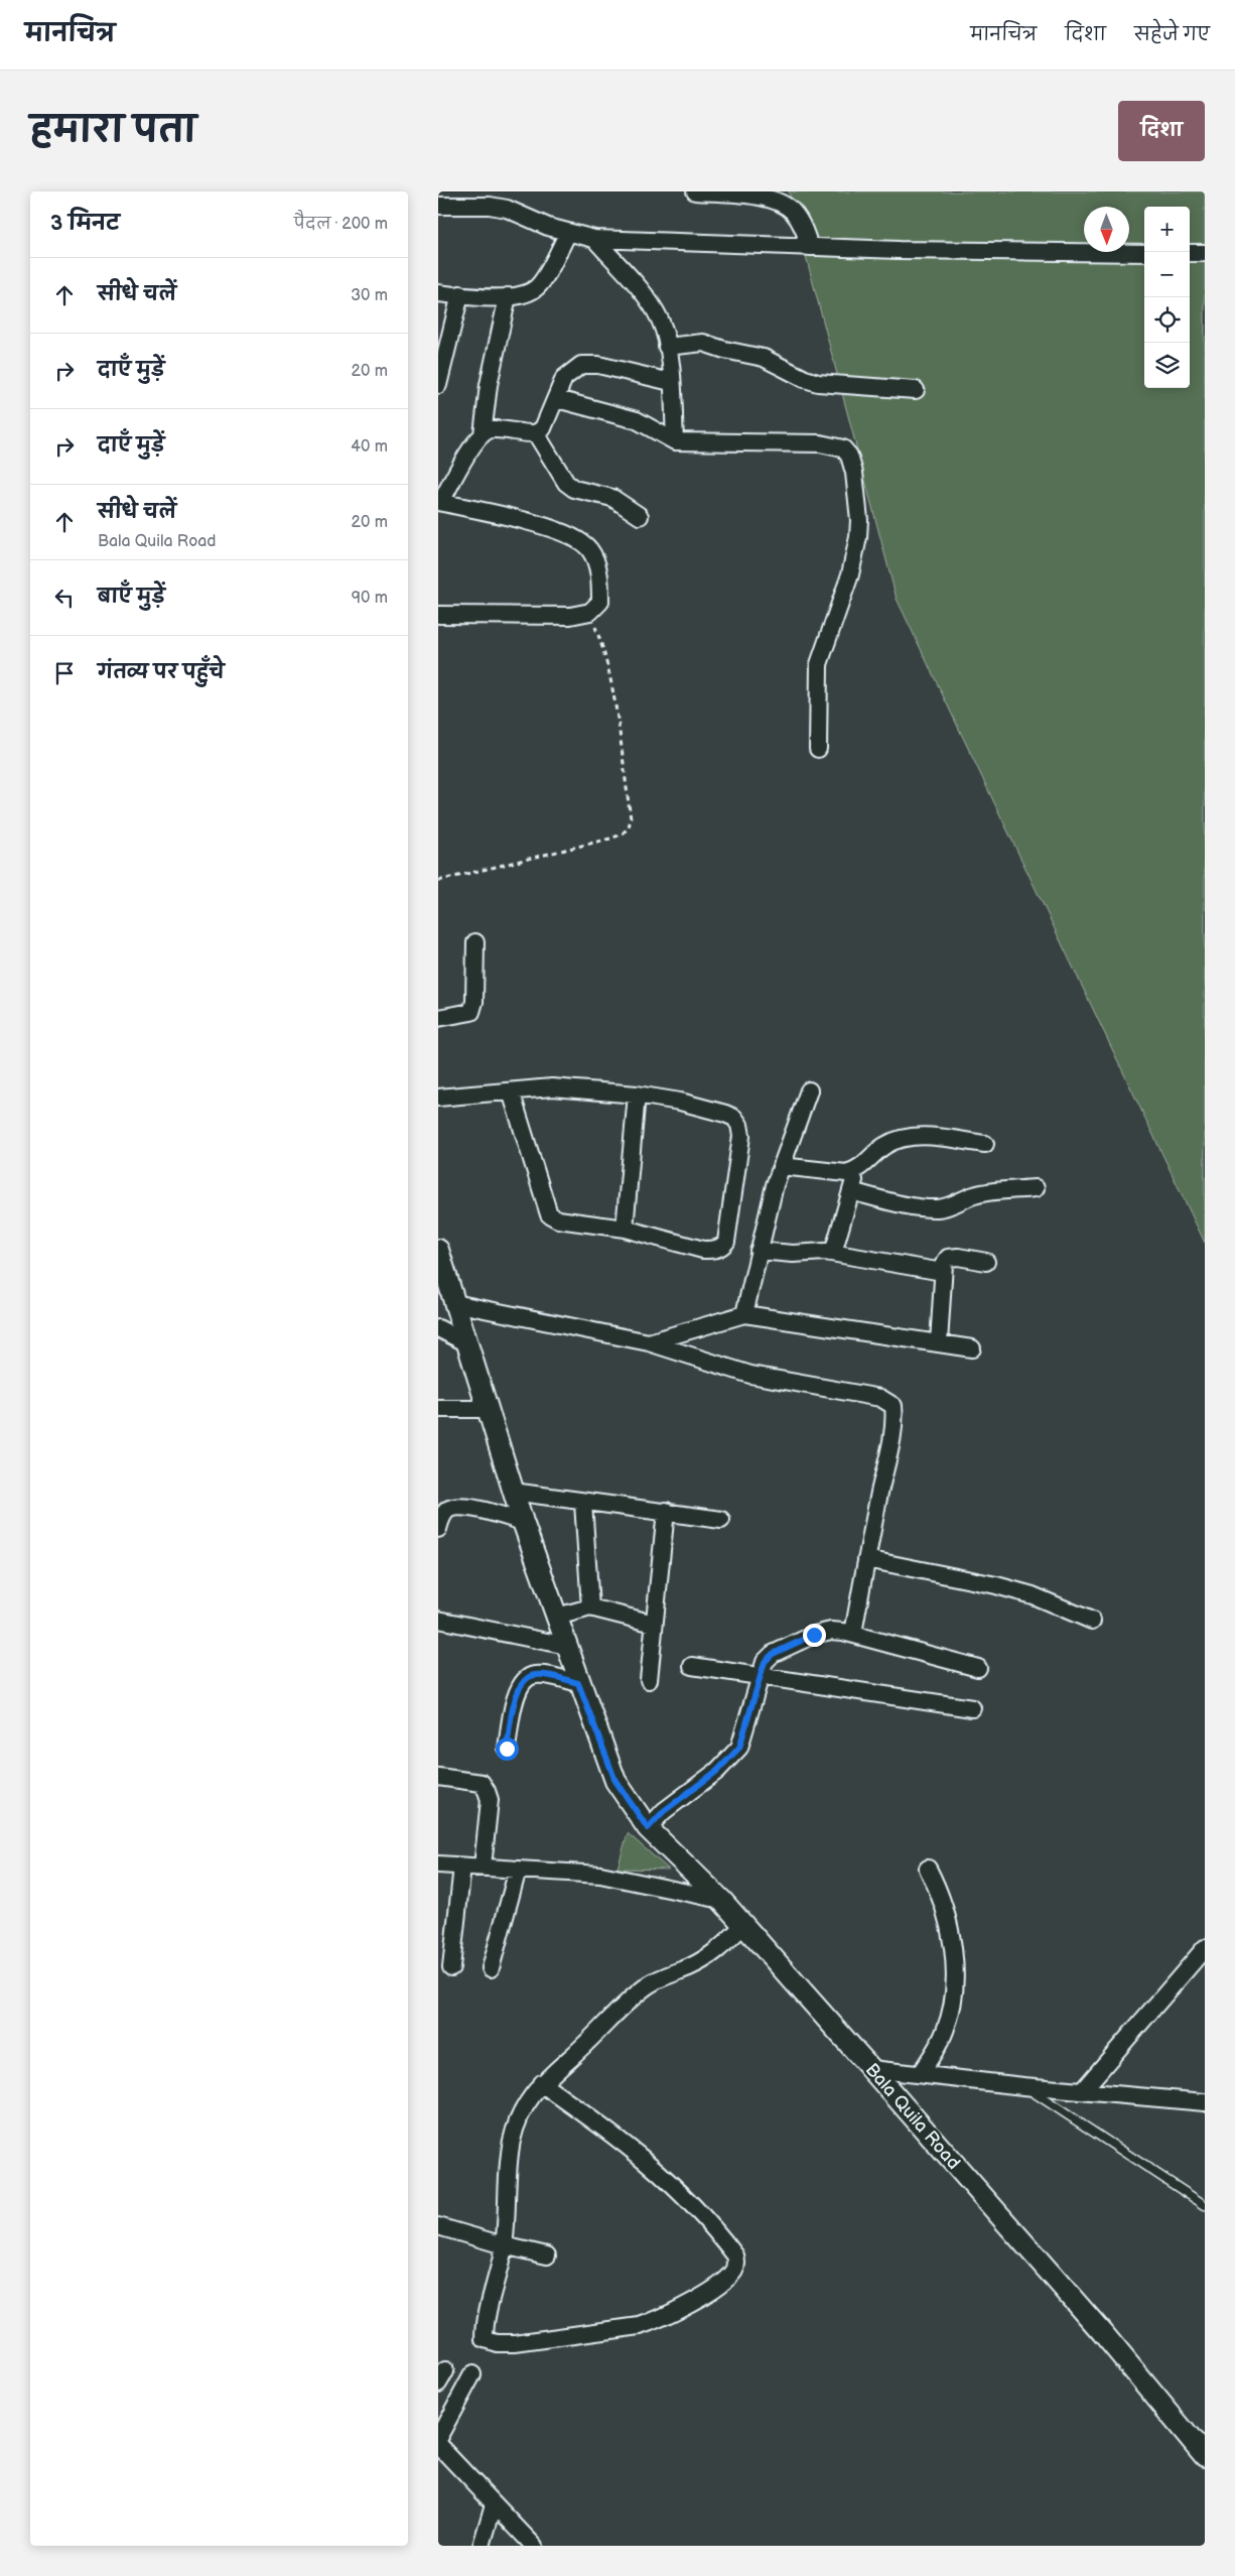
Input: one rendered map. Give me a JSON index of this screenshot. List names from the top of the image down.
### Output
{
  "streets": {
    "street": ["Bala Quila Road"]
  },
  "north": "bottom",
  "page": {
    "header": "मानचित्र",
    "nav": ["मानचित्र", "दिशा", "सहेजे गए"],
    "title": "हमारा पता",
    "buttons": "दिशा",
    "heading": ["3 मिनट", "पैदल · 200 m"],
    "map_buttons": ["+", "−"],
    "list": [
      ["सीधे चलें", "30 m"],
      ["दाएँ मुड़ें", "20 m"],
      ["दाएँ मुड़ें", "40 m"],
      ["सीधे चलें", "Bala Quila Road", "20 m"],
      ["बाएँ मुड़ें", "90 m"],
      "गंतव्य पर पहुँचे"
    ]
  }
}
